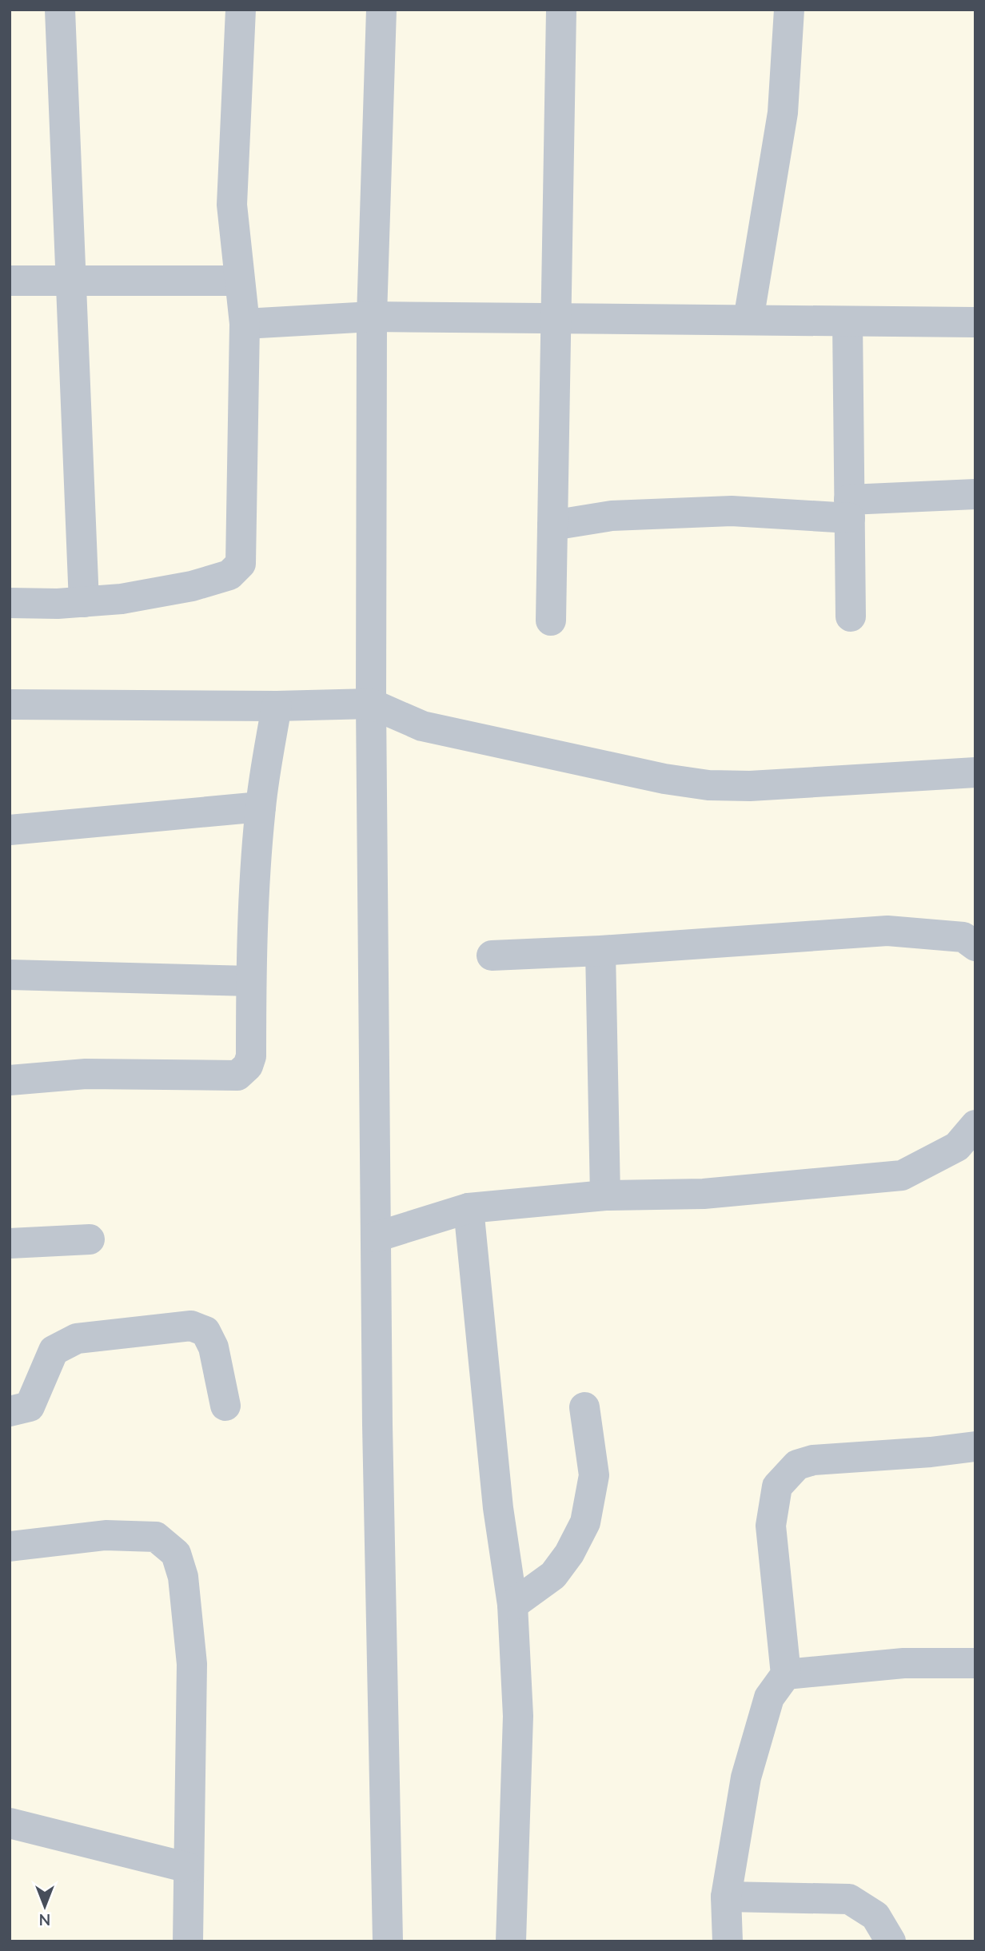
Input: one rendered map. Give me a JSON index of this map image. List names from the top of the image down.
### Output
{
  "north": "bottom"
}
